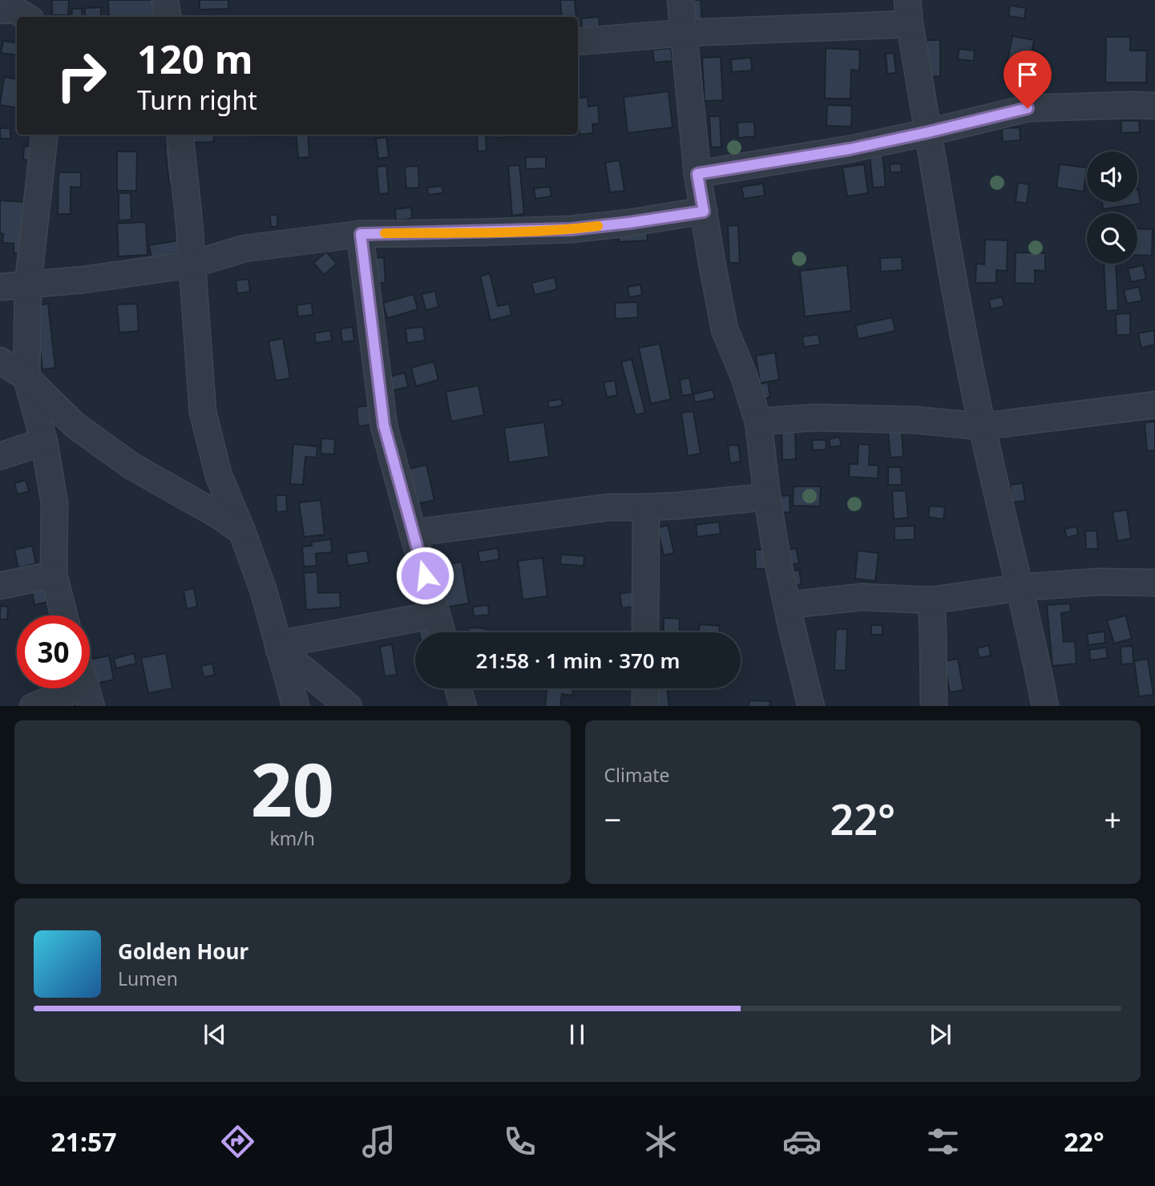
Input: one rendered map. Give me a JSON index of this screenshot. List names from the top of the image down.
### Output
{
  "page": {
    "turn": ["120 m", "Turn right"],
    "limit": "30",
    "trip": "21:58 · 1 min · 370 m",
    "tile": [
      ["20", "km/h"],
      "Climate"
    ],
    "heat": ["−", "22°", "+"],
    "song": ["Golden Hour", "Lumen"],
    "tabs": ["21:57", "22°"]
  }
}
